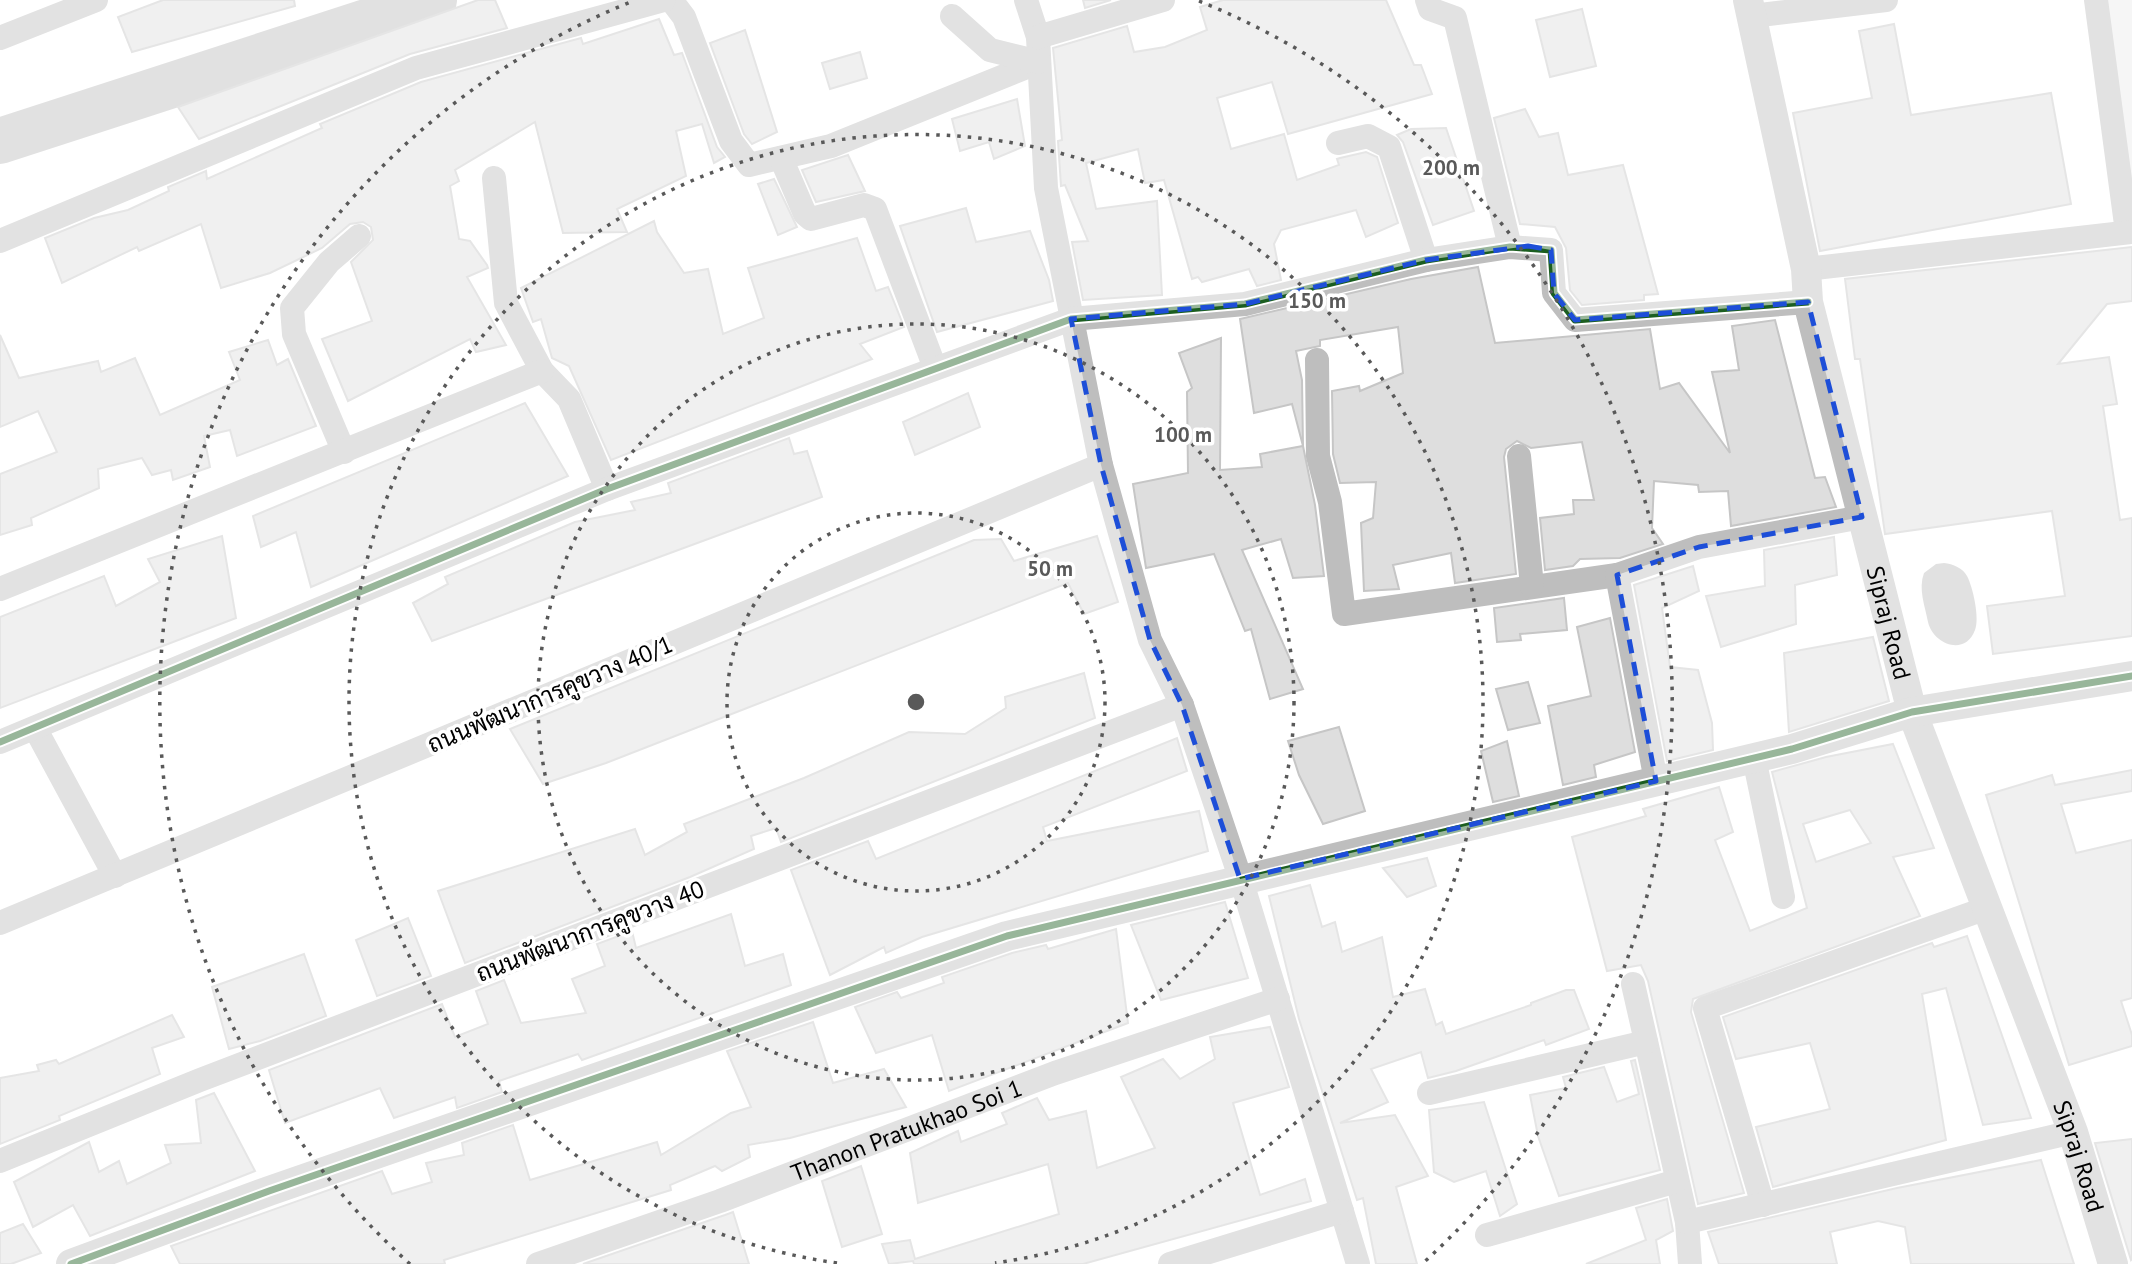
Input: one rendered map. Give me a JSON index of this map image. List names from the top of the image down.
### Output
{
  "streets": {
    "street": [
      "Sipraj Road",
      "ถนนพัฒนาการคูขวาง 40/1",
      "ถนนพัฒนาการคูขวาง 40",
      "Thanon Pratukhao Soi 1"
    ]
  },
  "rings": [
    "200 m",
    "150 m",
    "100 m",
    "50 m"
  ]
}
